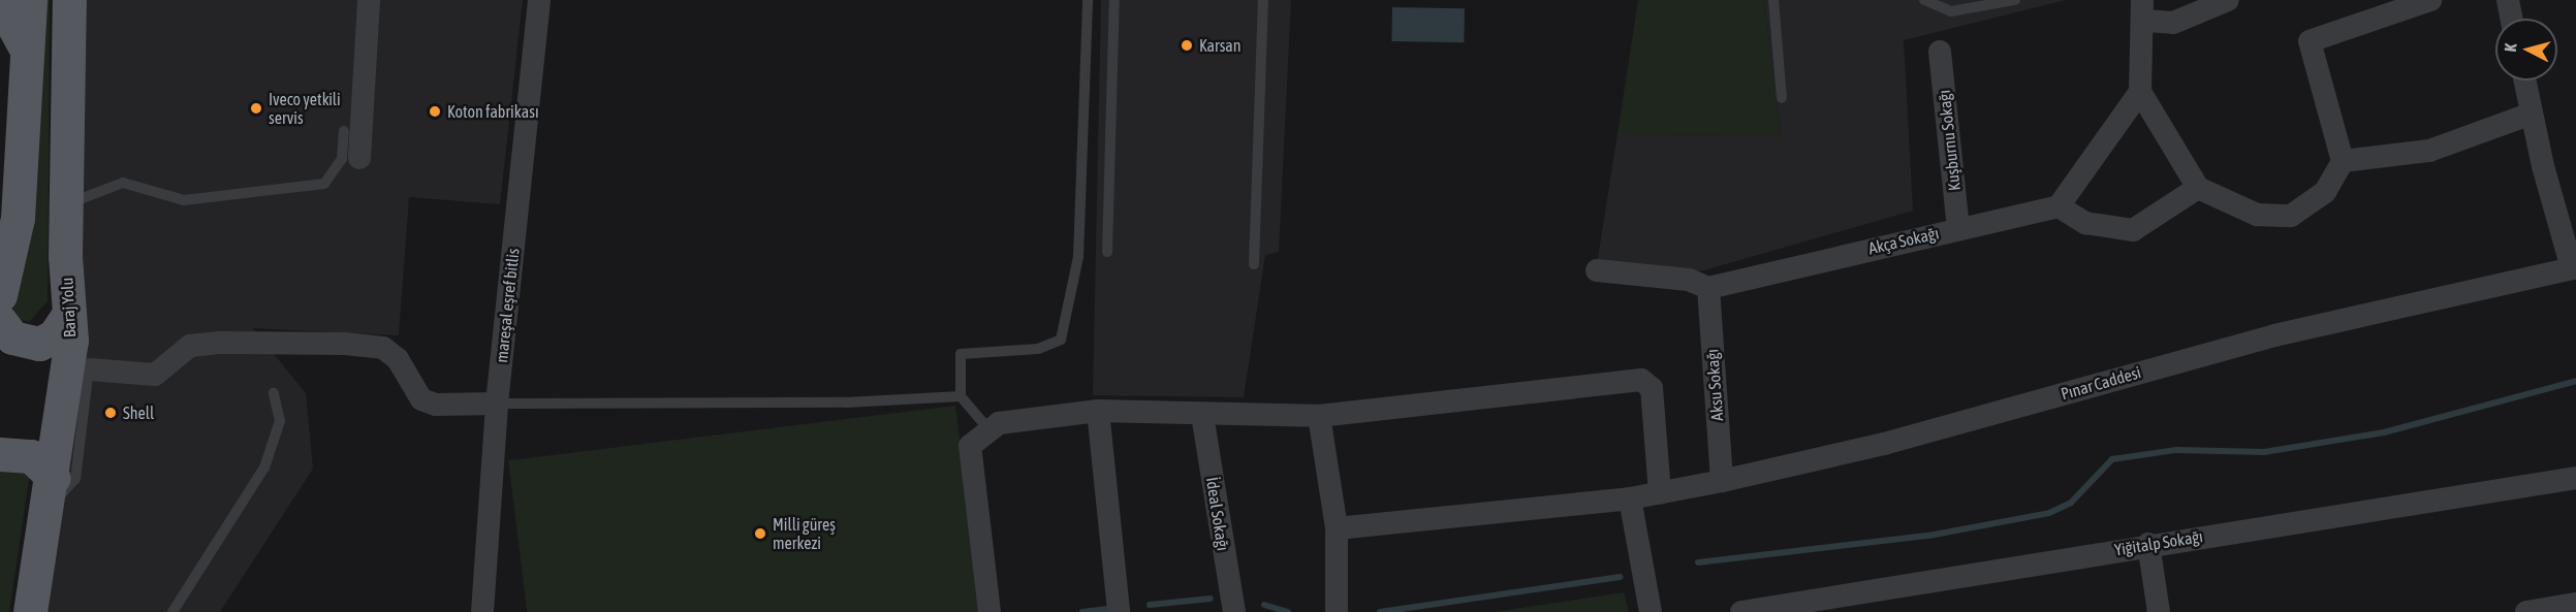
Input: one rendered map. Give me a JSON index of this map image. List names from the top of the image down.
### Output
{
  "streets": {
    "main road": ["Baraj Yolu"],
    "street": [
      "Kuşburnu Sokağı",
      "Akça Sokağı",
      "mareşal eşref bitlis",
      "Pınar Caddesi",
      "Aksu Sokağı",
      "İdeal Sokağı",
      "Yiğitalp Sokağı"
    ]
  },
  "crossings": [
    ["Kuşburnu Sokağı", "Akça Sokağı"],
    ["Akça Sokağı", "Aksu Sokağı"],
    ["Pınar Caddesi", "Aksu Sokağı"]
  ],
  "places": [
    "Karsan",
    "Iveco yetkili servis",
    "Koton fabrikası",
    "Shell",
    "Milli güreş merkezi"
  ],
  "north": "left"
}
